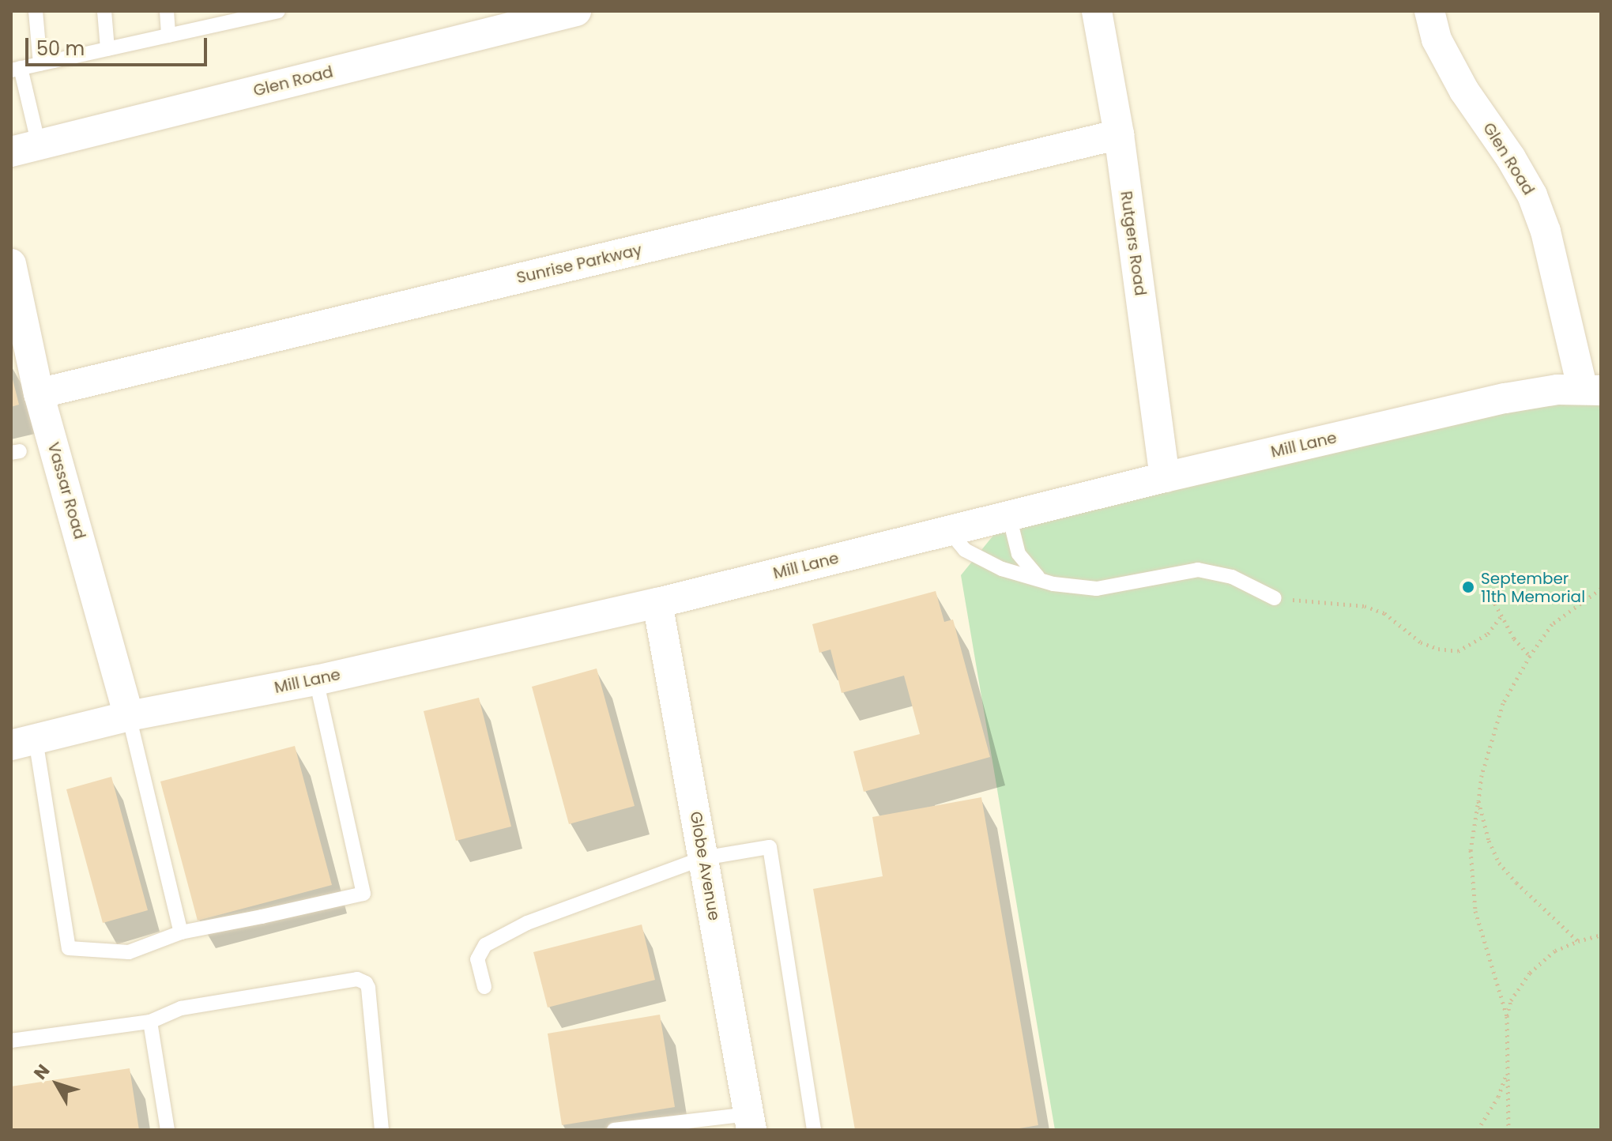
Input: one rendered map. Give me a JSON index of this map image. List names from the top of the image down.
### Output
{
  "streets": {
    "street": [
      "Glen Road",
      "Rutgers Road",
      "Sunrise Parkway",
      "Mill Lane",
      "Vassar Road",
      "Globe Avenue"
    ]
  },
  "crossings": [
    ["Glen Road", "Mill Lane"],
    ["Rutgers Road", "Sunrise Parkway"],
    ["Rutgers Road", "Mill Lane"],
    ["Sunrise Parkway", "Vassar Road"],
    ["Mill Lane", "Vassar Road"],
    ["Mill Lane", "Globe Avenue"]
  ],
  "places": ["September 11th Memorial"],
  "scale_bar": "50 m",
  "north": "top left"
}
